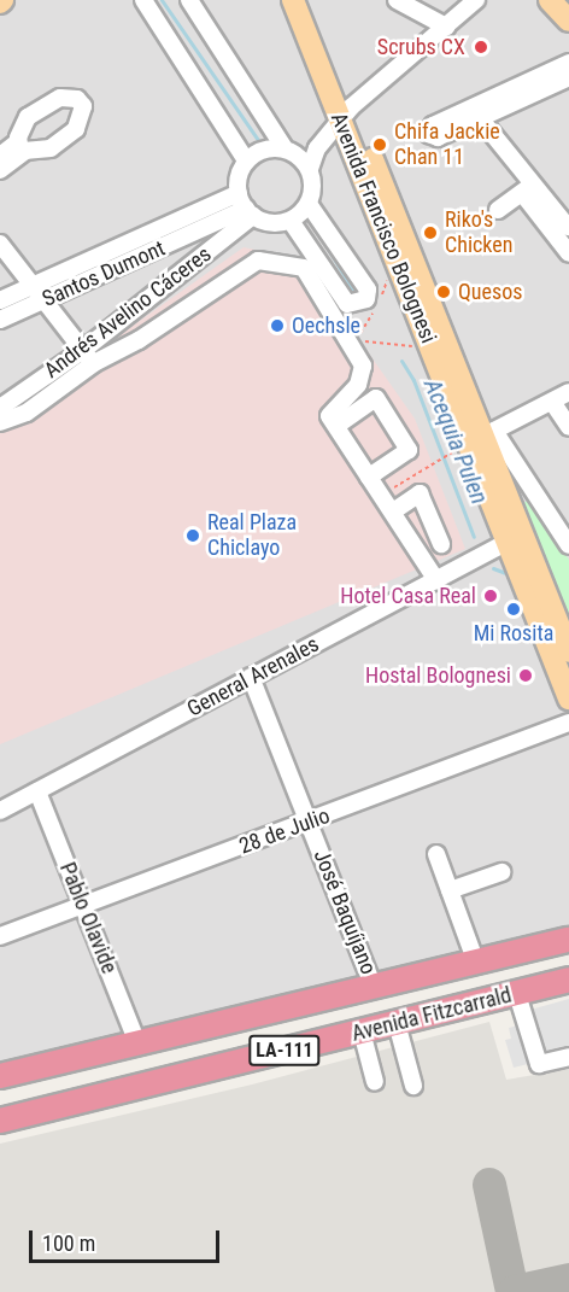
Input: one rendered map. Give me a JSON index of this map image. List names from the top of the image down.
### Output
{
  "streets": {
    "highway": ["Avenida Fitzcarrald", "LA-111"],
    "main road": ["Avenida Francisco Bolognesi"],
    "street": [
      "Santos Dumont",
      "Andrés Avelino Cáceres",
      "General Arenales",
      "28 de Julio",
      "José Baquíjano",
      "Pablo Olavide"
    ]
  },
  "crossings": [
    ["Avenida Francisco Bolognesi", "General Arenales"],
    ["Santos Dumont", "Andrés Avelino Cáceres"],
    ["General Arenales", "José Baquíjano"],
    ["General Arenales", "Pablo Olavide"],
    ["28 de Julio", "José Baquíjano"],
    ["28 de Julio", "Pablo Olavide"],
    ["José Baquíjano", "Avenida Fitzcarrald"],
    ["Pablo Olavide", "Avenida Fitzcarrald"]
  ],
  "water": ["Acequia Pulen"],
  "places": [
    "Scrubs CX",
    "Chifa Jackie Chan 11",
    "Riko's Chicken",
    "Quesos",
    "Oechsle",
    "Real Plaza Chiclayo",
    "Hotel Casa Real",
    "Mi Rosita",
    "Hostal Bolognesi"
  ],
  "scale_bar": "100 m"
}
